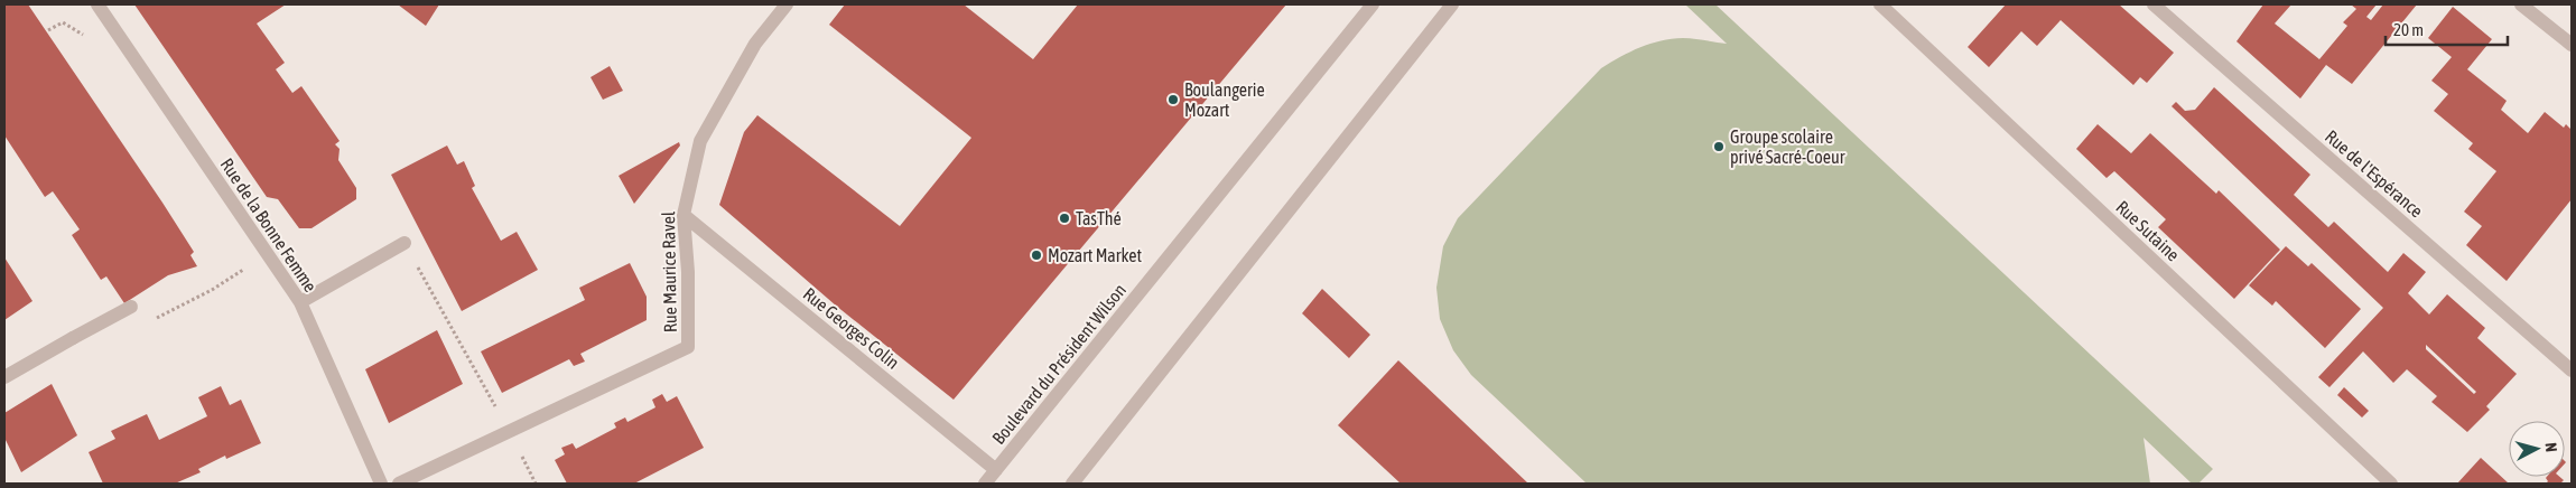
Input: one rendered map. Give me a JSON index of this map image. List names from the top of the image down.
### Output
{
  "streets": {
    "street": [
      "Rue de l'Espérance",
      "Rue de la Bonne Femme",
      "Rue Sutaine",
      "Rue Maurice Ravel",
      "Rue Georges Colin",
      "Boulevard du Président Wilson"
    ]
  },
  "crossings": [
    ["Rue Maurice Ravel", "Rue Georges Colin"],
    ["Rue Georges Colin", "Boulevard du Président Wilson"]
  ],
  "places": [
    "Boulangerie Mozart",
    "Groupe scolaire privé Sacré-Coeur",
    "TasThé",
    "Mozart Market"
  ],
  "scale_bar": "20 m",
  "north": "right"
}
